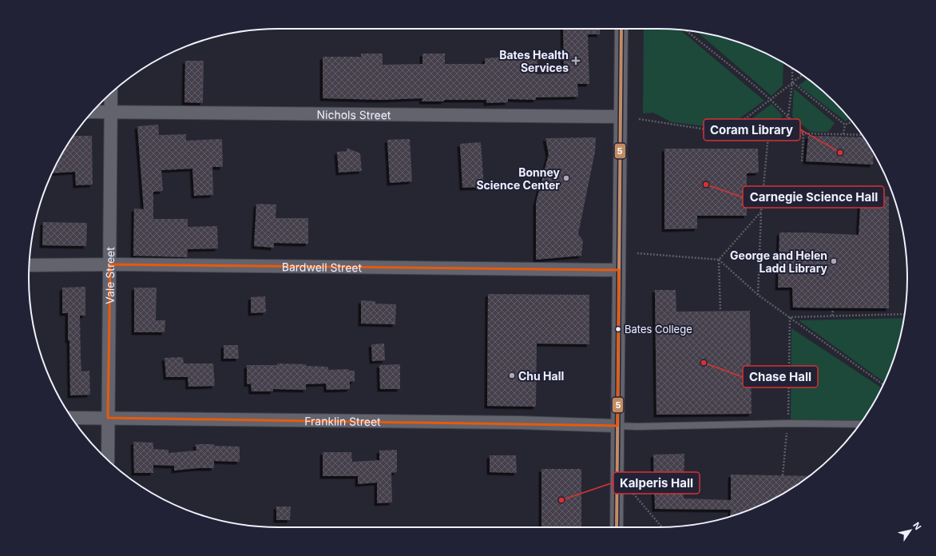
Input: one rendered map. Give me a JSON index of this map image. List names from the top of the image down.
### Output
{
  "streets": {
    "street": [
      "Nichols Street",
      "Bardwell Street",
      "Vale Street",
      "Franklin Street"
    ]
  },
  "crossings": [
    ["Nichols Street", "Vale Street"],
    ["Bardwell Street", "Vale Street"],
    ["Vale Street", "Franklin Street"]
  ],
  "places": {
    "health": ["Bates Health Services"],
    "other": [
      "Coram Library",
      "Bonney Science Center",
      "Carnegie Science Hall",
      "George and Helen Ladd Library",
      "Bates College",
      "Chase Hall",
      "Chu Hall",
      "Kalperis Hall"
    ]
  },
  "lines": ["transit line 5"],
  "north": "top right"
}
